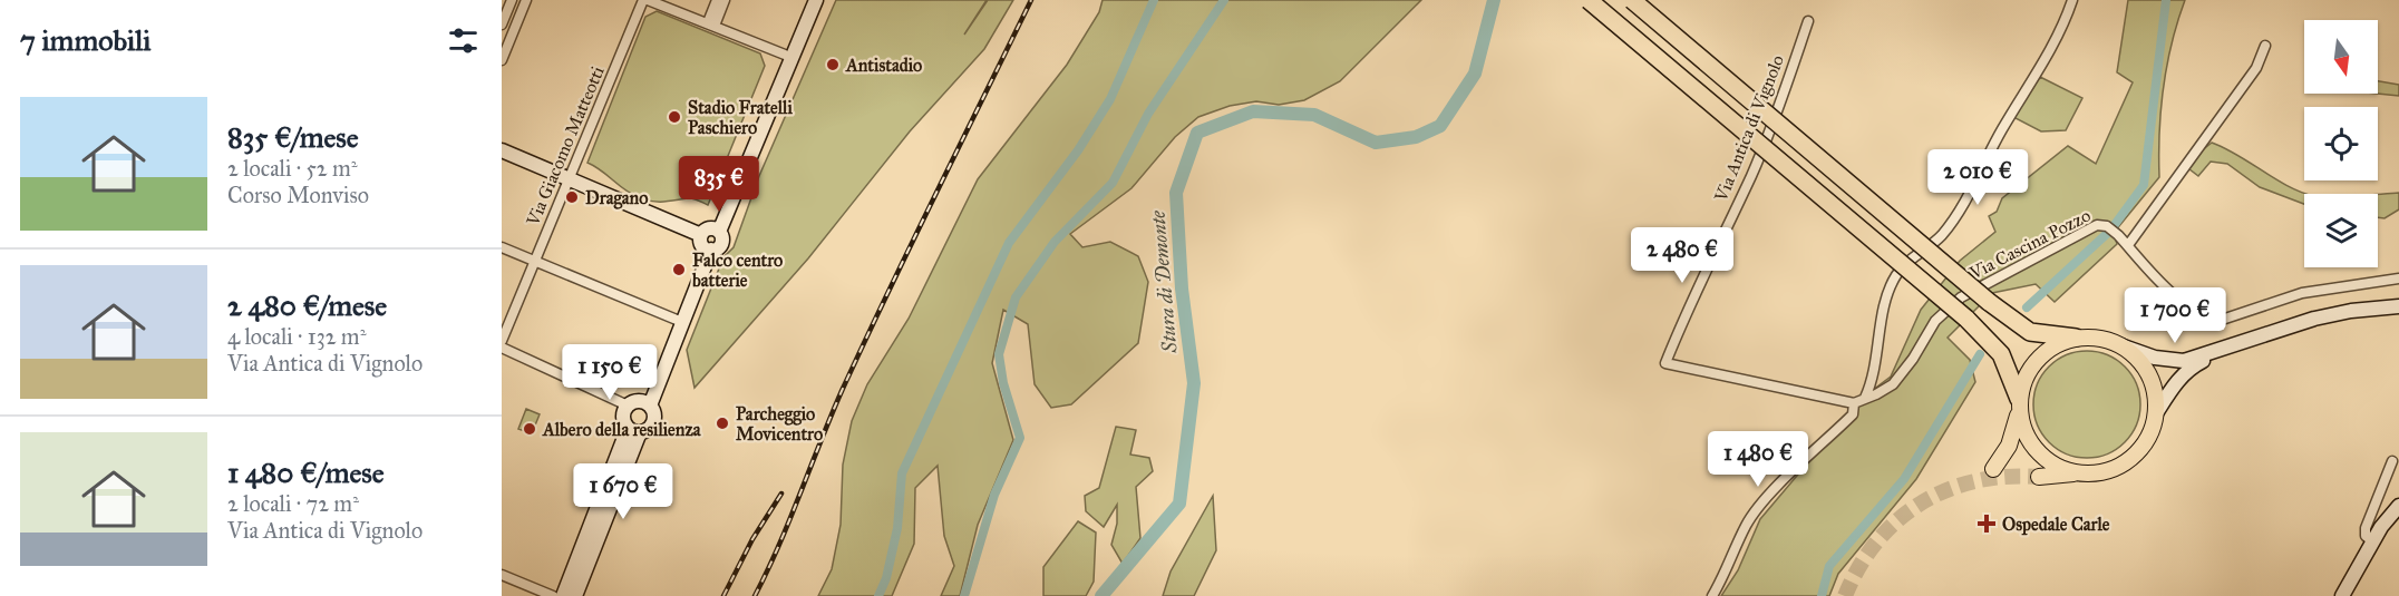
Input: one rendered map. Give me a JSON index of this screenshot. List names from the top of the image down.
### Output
{
  "streets": {
    "street": ["Via Antica di Vignolo", "Via Giacomo Matteotti", "Via Cascina Pozzo"]
  },
  "water": ["Stura di Demonte"],
  "places": {
    "other": [
      "Antistadio",
      "Stadio Fratelli Paschiero",
      "Dragano",
      "Falco centro batterie",
      "Parcheggio Movicentro",
      "Albero della resilienza"
    ],
    "health": ["Ospedale Carle"]
  },
  "north": "bottom",
  "page": {
    "heading": "7 immobili",
    "list": [
      {
        "name": "835 €/mese",
        "note": "2 locali · 52 m² · Corso Monviso"
      },
      {
        "name": "2 480 €/mese",
        "note": "4 locali · 132 m² · Via Antica di Vignolo"
      },
      {
        "name": "1 480 €/mese",
        "note": "2 locali · 72 m² · Via Antica di Vignolo"
      }
    ],
    "price": [
      "2 010 €",
      "835 €",
      "2 480 €",
      "1 700 €",
      "1 150 €",
      "1 480 €",
      "1 670 €"
    ]
  }
}
